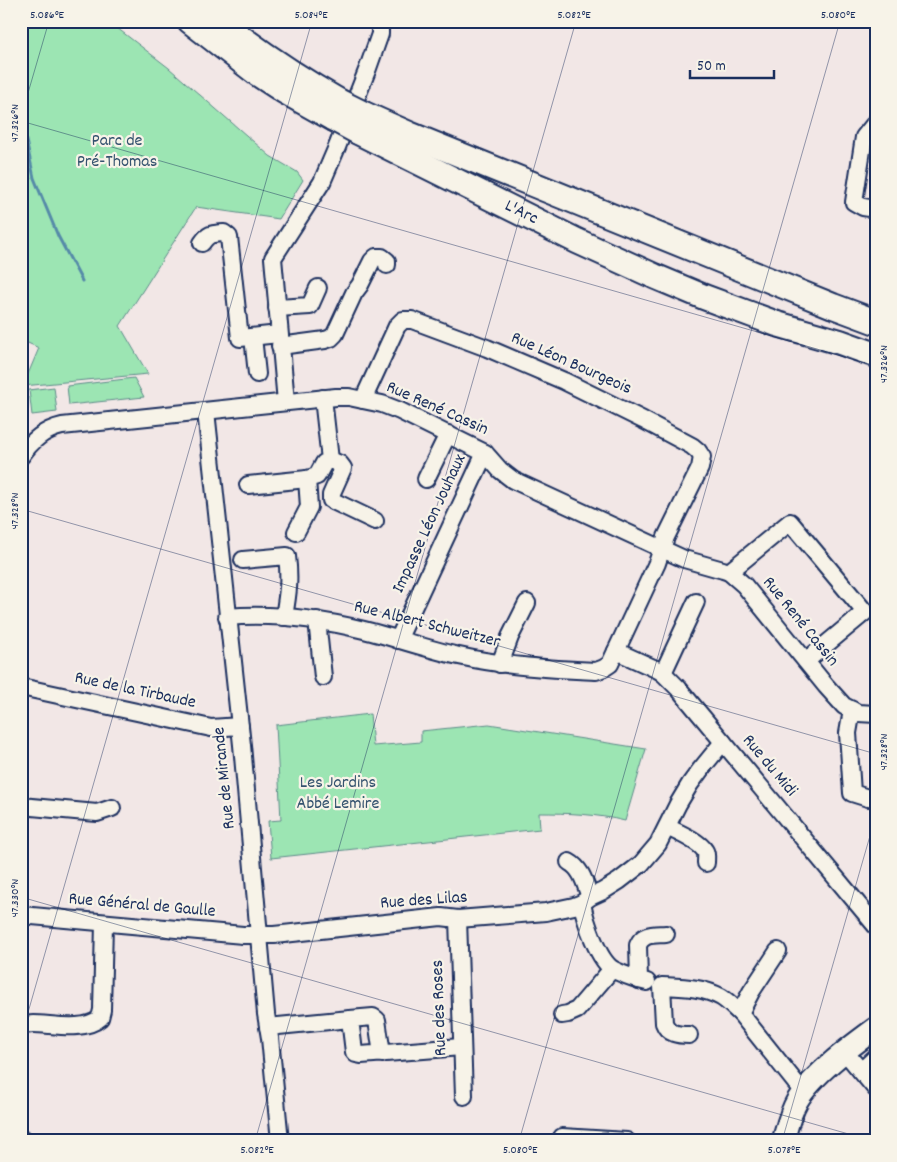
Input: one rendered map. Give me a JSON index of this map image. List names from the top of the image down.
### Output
{
  "streets": {
    "highway": ["L'Arc"],
    "street": [
      "Rue Léon Bourgeois",
      "Rue René Cassin",
      "Impasse Léon Jouhaux",
      "Rue Albert Schweitzer",
      "Rue de la Tirbaude",
      "Rue du Midi",
      "Rue de Mirande",
      "Rue des Lilas",
      "Rue Général de Gaulle",
      "Rue des Roses"
    ]
  },
  "crossings": [
    ["Rue Léon Bourgeois", "Rue René Cassin"],
    ["Rue Léon Bourgeois", "Rue Albert Schweitzer"],
    ["Rue René Cassin", "Impasse Léon Jouhaux"],
    ["Rue René Cassin", "Rue Albert Schweitzer"],
    ["Rue René Cassin", "Rue de Mirande"],
    ["Impasse Léon Jouhaux", "Rue Albert Schweitzer"],
    ["Rue Albert Schweitzer", "Rue du Midi"],
    ["Rue Albert Schweitzer", "Rue de Mirande"],
    ["Rue de la Tirbaude", "Rue de Mirande"],
    ["Rue du Midi", "Rue des Lilas"],
    ["Rue de Mirande", "Rue des Lilas"],
    ["Rue de Mirande", "Rue Général de Gaulle"],
    ["Rue des Lilas", "Rue Général de Gaulle"],
    ["Rue des Lilas", "Rue des Roses"]
  ],
  "parks": ["Parc de Pré-Thomas", "Les Jardins Abbé Lemire"],
  "scale_bar": "50 m",
  "coordinates": [
    "5.086°E",
    "5.084°E",
    "5.082°E",
    "5.080°E",
    "47.326°N",
    "47.328°N",
    "47.330°N",
    "5.078°E"
  ]
}
